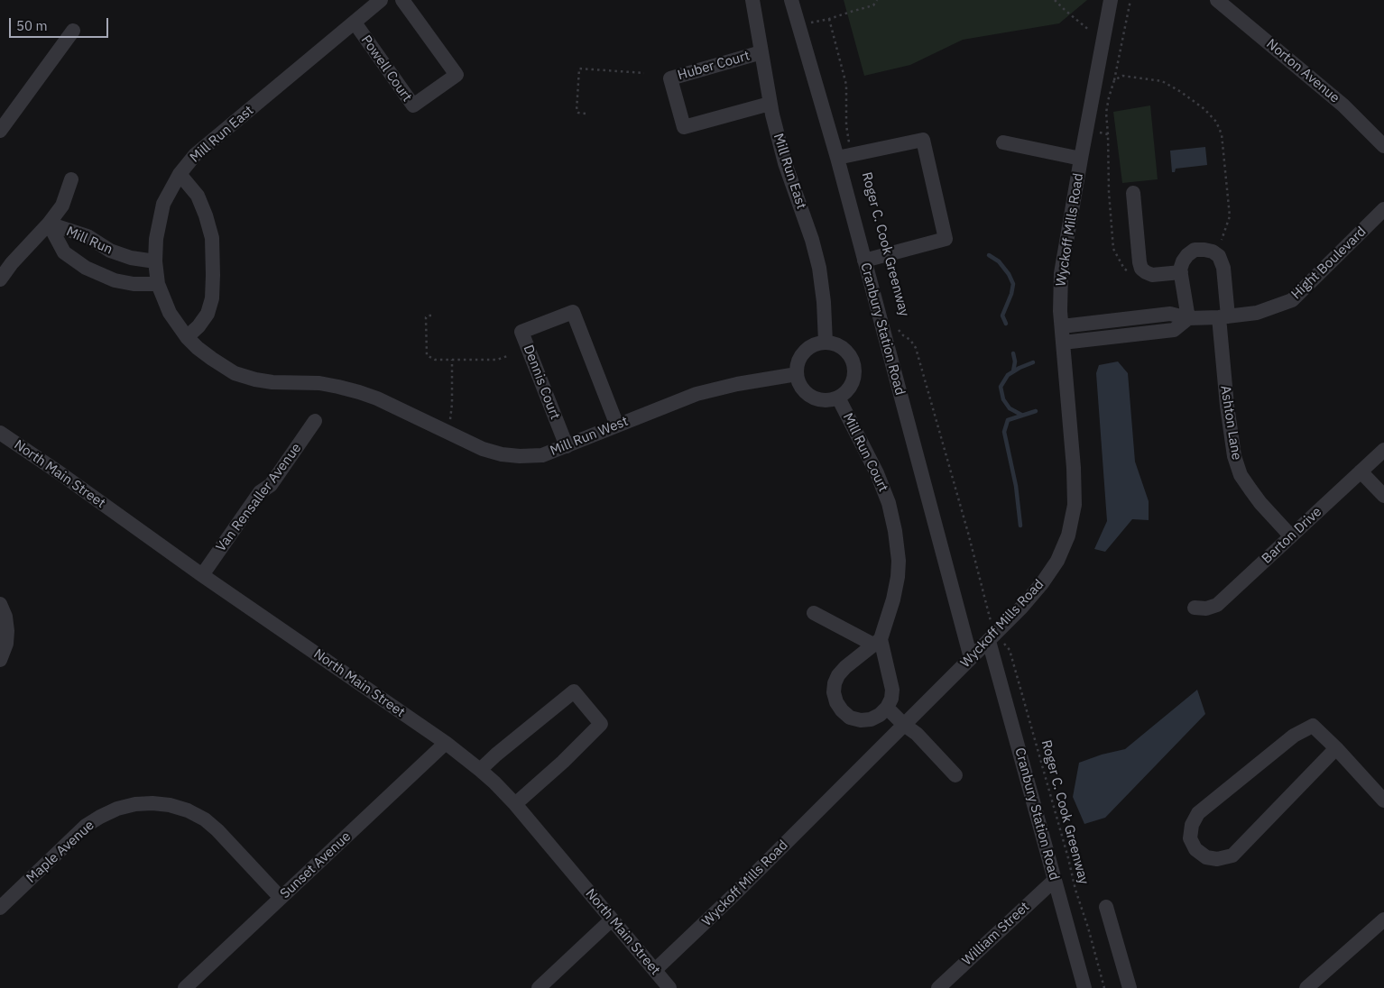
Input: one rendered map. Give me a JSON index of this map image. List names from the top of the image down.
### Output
{
  "streets": {
    "street": [
      "Huber Court",
      "Powell Court",
      "Norton Avenue",
      "Mill Run East",
      "Wyckoff Mills Road",
      "Mill Run",
      "Hight Boulevard",
      "Cranbury Station Road",
      "Dennis Court",
      "Ashton Lane",
      "Mill Run West",
      "Mill Run Court",
      "North Main Street",
      "Van Rensaller Avenue",
      "Barton Drive",
      "Maple Avenue",
      "Sunset Avenue",
      "William Street"
    ],
    "path": ["Roger C. Cook Greenway"]
  },
  "crossings": [
    ["Huber Court", "Mill Run East"],
    ["Powell Court", "Mill Run East"],
    ["Mill Run East", "Mill Run"],
    ["Mill Run East", "Mill Run West"],
    ["Mill Run East", "Mill Run Court"],
    ["Wyckoff Mills Road", "Hight Boulevard"],
    ["Wyckoff Mills Road", "Cranbury Station Road"],
    ["Wyckoff Mills Road", "North Main Street"],
    ["Roger C. Cook Greenway", "Cranbury Station Road"],
    ["Hight Boulevard", "Ashton Lane"],
    ["Cranbury Station Road", "William Street"],
    ["Dennis Court", "Mill Run West"],
    ["Ashton Lane", "Barton Drive"],
    ["Mill Run West", "Mill Run Court"],
    ["North Main Street", "Van Rensaller Avenue"],
    ["North Main Street", "Sunset Avenue"],
    ["Maple Avenue", "Sunset Avenue"]
  ],
  "scale_bar": "50 m"
}
